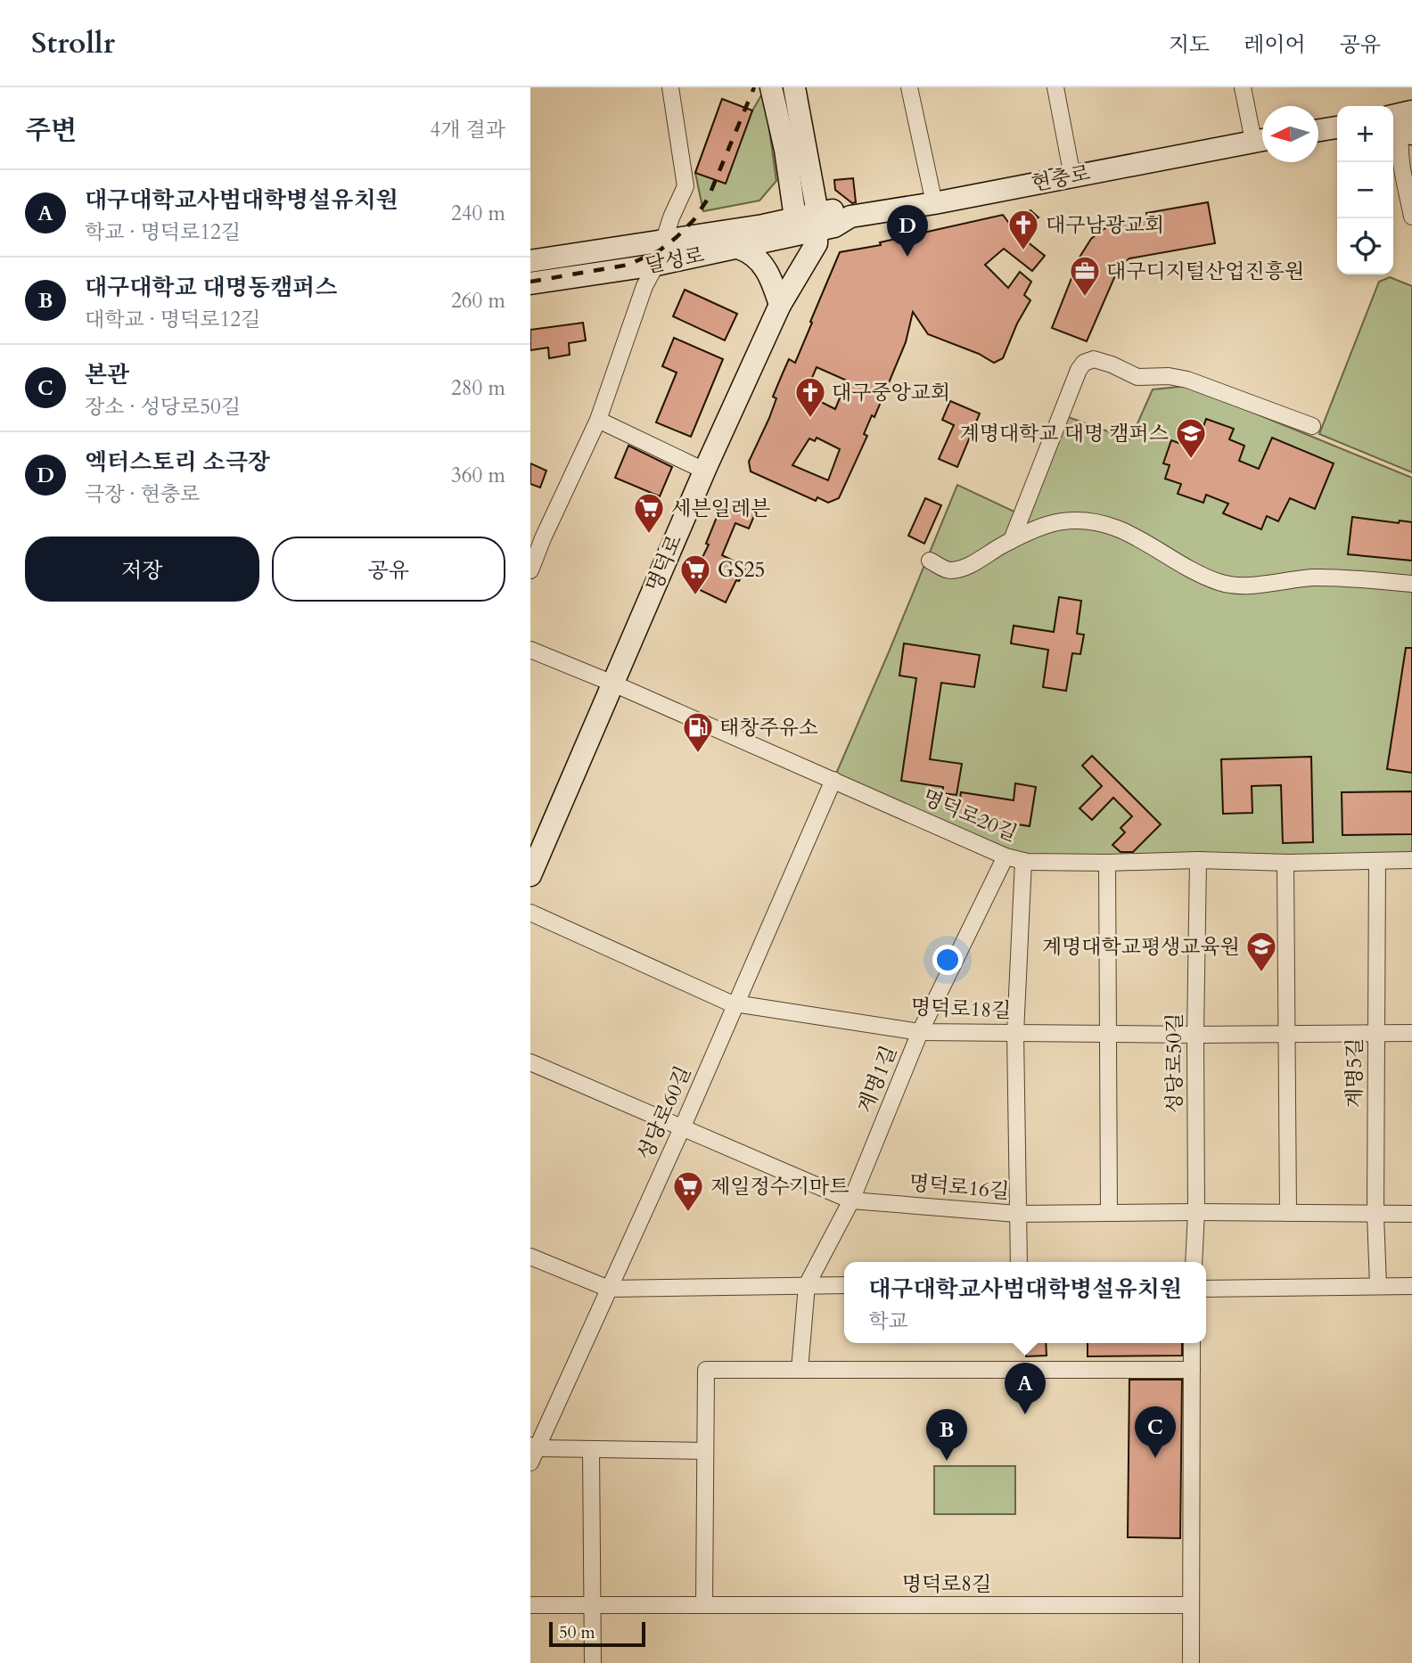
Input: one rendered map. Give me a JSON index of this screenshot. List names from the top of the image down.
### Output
{
  "streets": {
    "main road": ["현충로", "달성로", "명덕로"],
    "street": [
      "명덕로20길",
      "명덕로18길",
      "성당로50길",
      "계명5길",
      "계명1길",
      "성당로60길",
      "명덕로16길",
      "명덕로8길"
    ]
  },
  "crossings": [
    ["현충로", "달성로"],
    ["현충로", "명덕로"],
    ["달성로", "명덕로"],
    ["명덕로", "명덕로20길"],
    ["명덕로20길", "성당로50길"],
    ["명덕로20길", "계명5길"],
    ["명덕로20길", "계명1길"],
    ["명덕로20길", "성당로60길"],
    ["명덕로18길", "성당로50길"],
    ["명덕로18길", "계명5길"],
    ["명덕로18길", "계명1길"],
    ["명덕로18길", "성당로60길"],
    ["성당로50길", "명덕로16길"],
    ["계명5길", "명덕로16길"],
    ["계명1길", "명덕로16길"],
    ["성당로60길", "명덕로16길"]
  ],
  "places": {
    "church": ["대구남광교회", "대구중앙교회"],
    "office": ["대구디지털산업진흥원"],
    "school or university": ["계명대학교 대명 캠퍼스", "계명대학교평생교육원"],
    "supermarket": ["세븐일레븐", "GS25", "제일정수기마트"],
    "fuel station": ["태창주유소"]
  },
  "scale_bar": "50 m",
  "north": "left",
  "page": {
    "header": "Strollr",
    "nav": ["지도", "레이어", "공유"],
    "heading": ["주변", "4개 결과"],
    "map_buttons": ["+", "−"],
    "list": [
      {
        "mark": "A",
        "name": "대구대학교사범대학병설유치원",
        "note": "학교 · 명덕로12길",
        "value": "240 m"
      },
      {
        "mark": "B",
        "name": "대구대학교 대명동캠퍼스",
        "note": "대학교 · 명덕로12길",
        "value": "260 m"
      },
      {
        "mark": "C",
        "name": "본관",
        "note": "장소 · 성당로50길",
        "value": "280 m"
      },
      {
        "mark": "D",
        "name": "엑터스토리 소극장",
        "note": "극장 · 현충로",
        "value": "360 m"
      }
    ],
    "pins": [
      "D",
      "A",
      "C",
      "B"
    ],
    "buttons": ["저장", "공유"],
    "popup": ["대구대학교사범대학병설유치원", "학교"],
    "scale": "50 m"
  }
}
